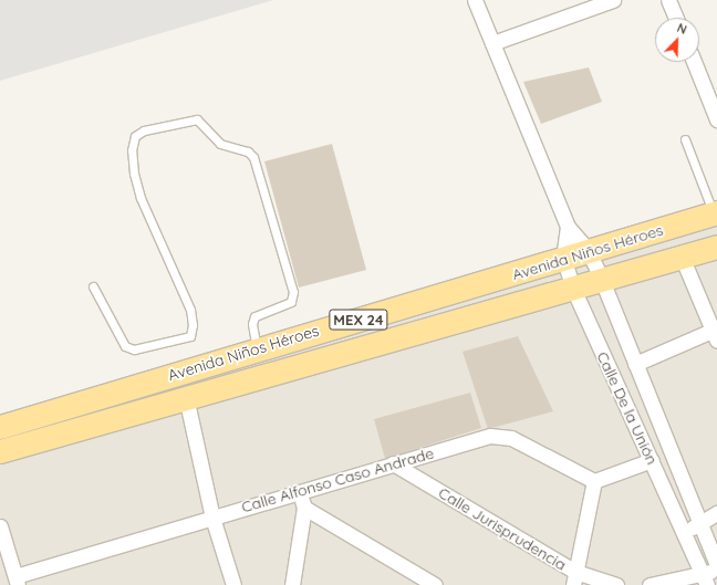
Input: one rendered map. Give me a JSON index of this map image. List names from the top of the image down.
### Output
{
  "streets": {
    "main road": ["Avenida Niños Héroes", "MEX 24"],
    "street": ["Calle De la Unión", "Calle Alfonso Caso Andrade", "Calle Jurisprudencia"]
  },
  "crossings": [
    ["Avenida Niños Héroes", "Calle De la Unión"],
    ["Calle Alfonso Caso Andrade", "Calle Jurisprudencia"]
  ],
  "north": "top right"
}
